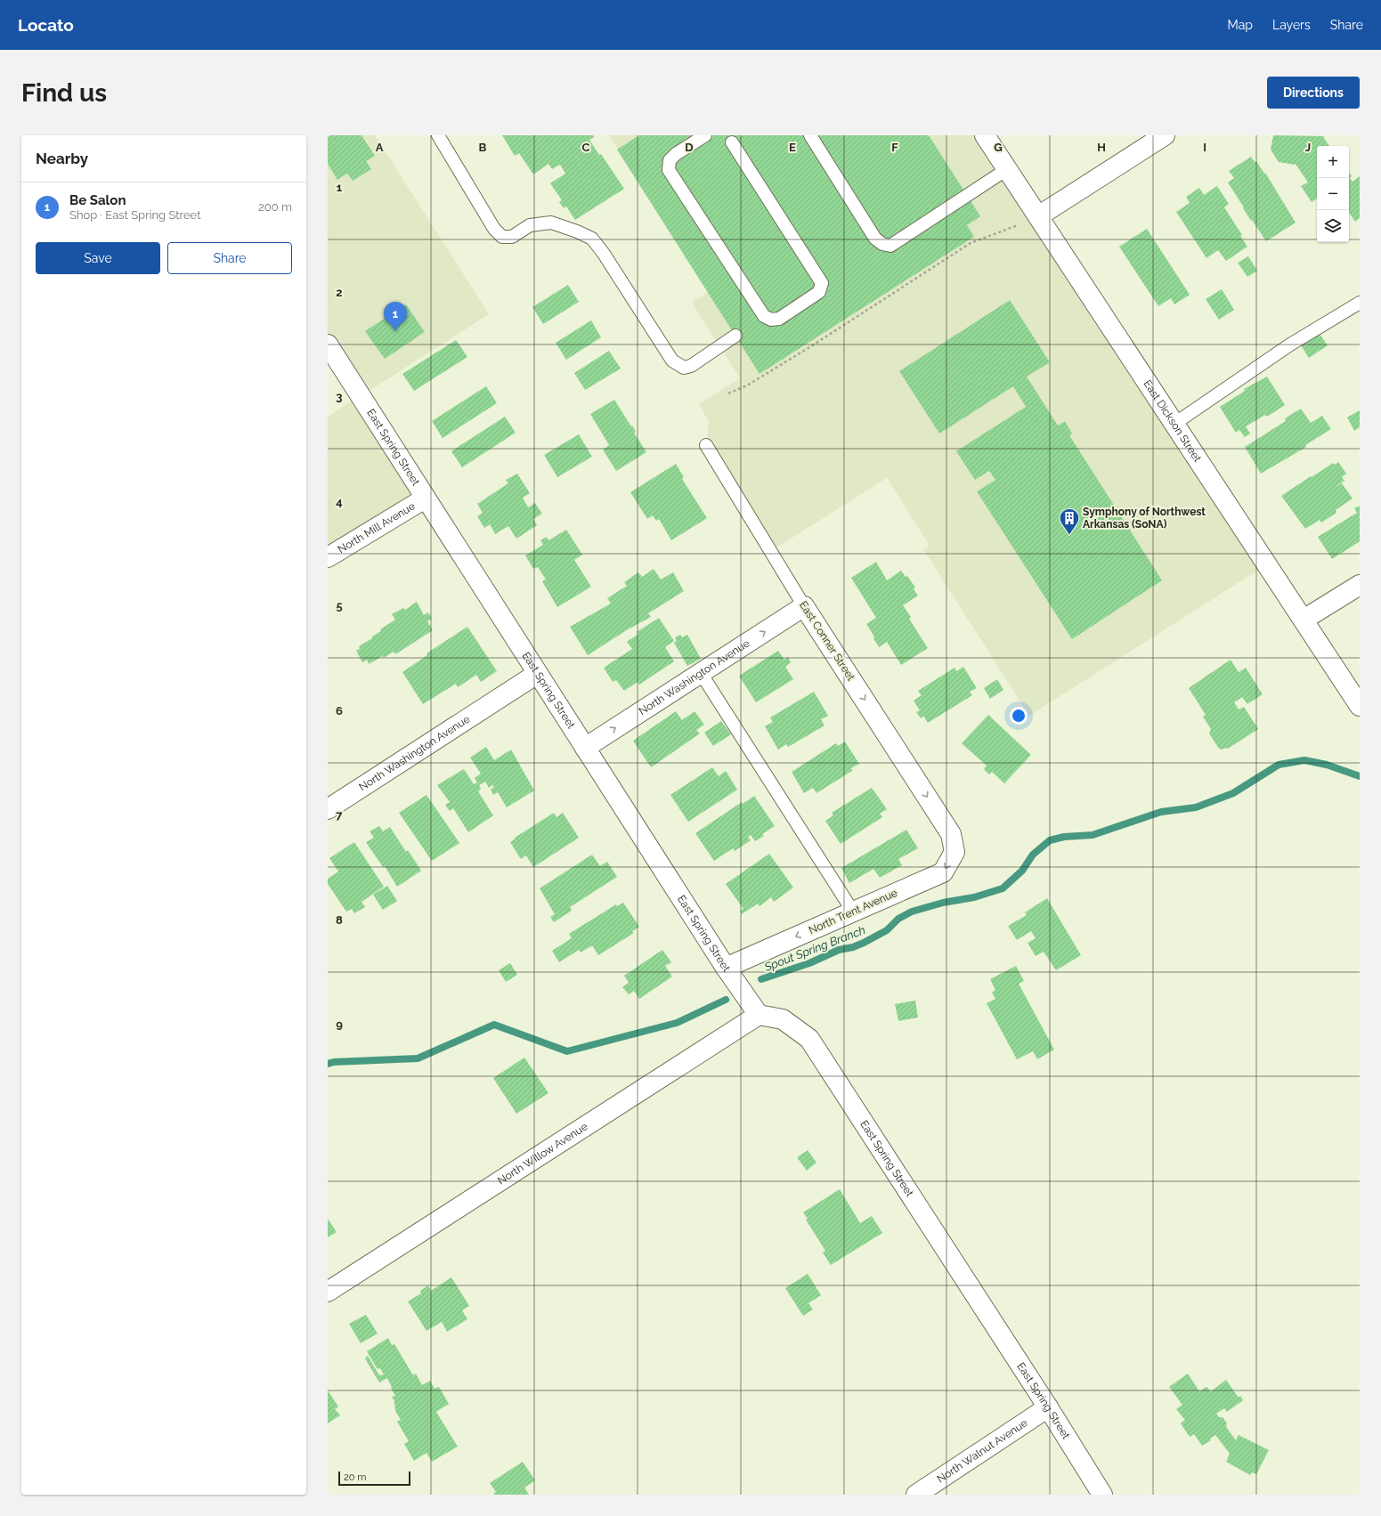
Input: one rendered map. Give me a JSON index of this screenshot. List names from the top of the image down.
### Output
{
  "streets": {
    "street": [
      "East Dickson Street",
      "East Spring Street",
      "North Mill Avenue",
      "East Conner Street",
      "North Washington Avenue",
      "North Trent Avenue",
      "North Willow Avenue",
      "North Walnut Avenue"
    ]
  },
  "crossings": [
    ["East Spring Street", "North Mill Avenue"],
    ["East Spring Street", "North Washington Avenue"],
    ["East Spring Street", "North Trent Avenue"],
    ["East Spring Street", "North Willow Avenue"],
    ["East Spring Street", "North Walnut Avenue"],
    ["East Conner Street", "North Washington Avenue"],
    ["East Conner Street", "North Trent Avenue"]
  ],
  "one_way": ["North Washington Avenue", "North Trent Avenue"],
  "water": ["Spout Spring Branch"],
  "places": {
    "building": ["Symphony of Northwest Arkansas (SoNA)"]
  },
  "scale_bar": "20 m",
  "page": {
    "header": "Locato",
    "nav": ["Map", "Layers", "Share"],
    "buttons": [
      "Directions",
      ["Save", "Share"]
    ],
    "title": "Find us",
    "heading": "Nearby",
    "map_buttons": ["+", "−"],
    "list": [
      {
        "mark": "1",
        "name": "Be Salon",
        "note": "Shop · East Spring Street",
        "value": "200 m"
      }
    ],
    "pins": "1",
    "scale": "20 m"
  },
  "grid": {
    "columns": [
      "A",
      "B",
      "C",
      "D",
      "E",
      "F",
      "G",
      "H",
      "I",
      "J"
    ],
    "rows": [
      "1",
      "2",
      "3",
      "4",
      "5",
      "6",
      "7",
      "8",
      "9"
    ]
  }
}
